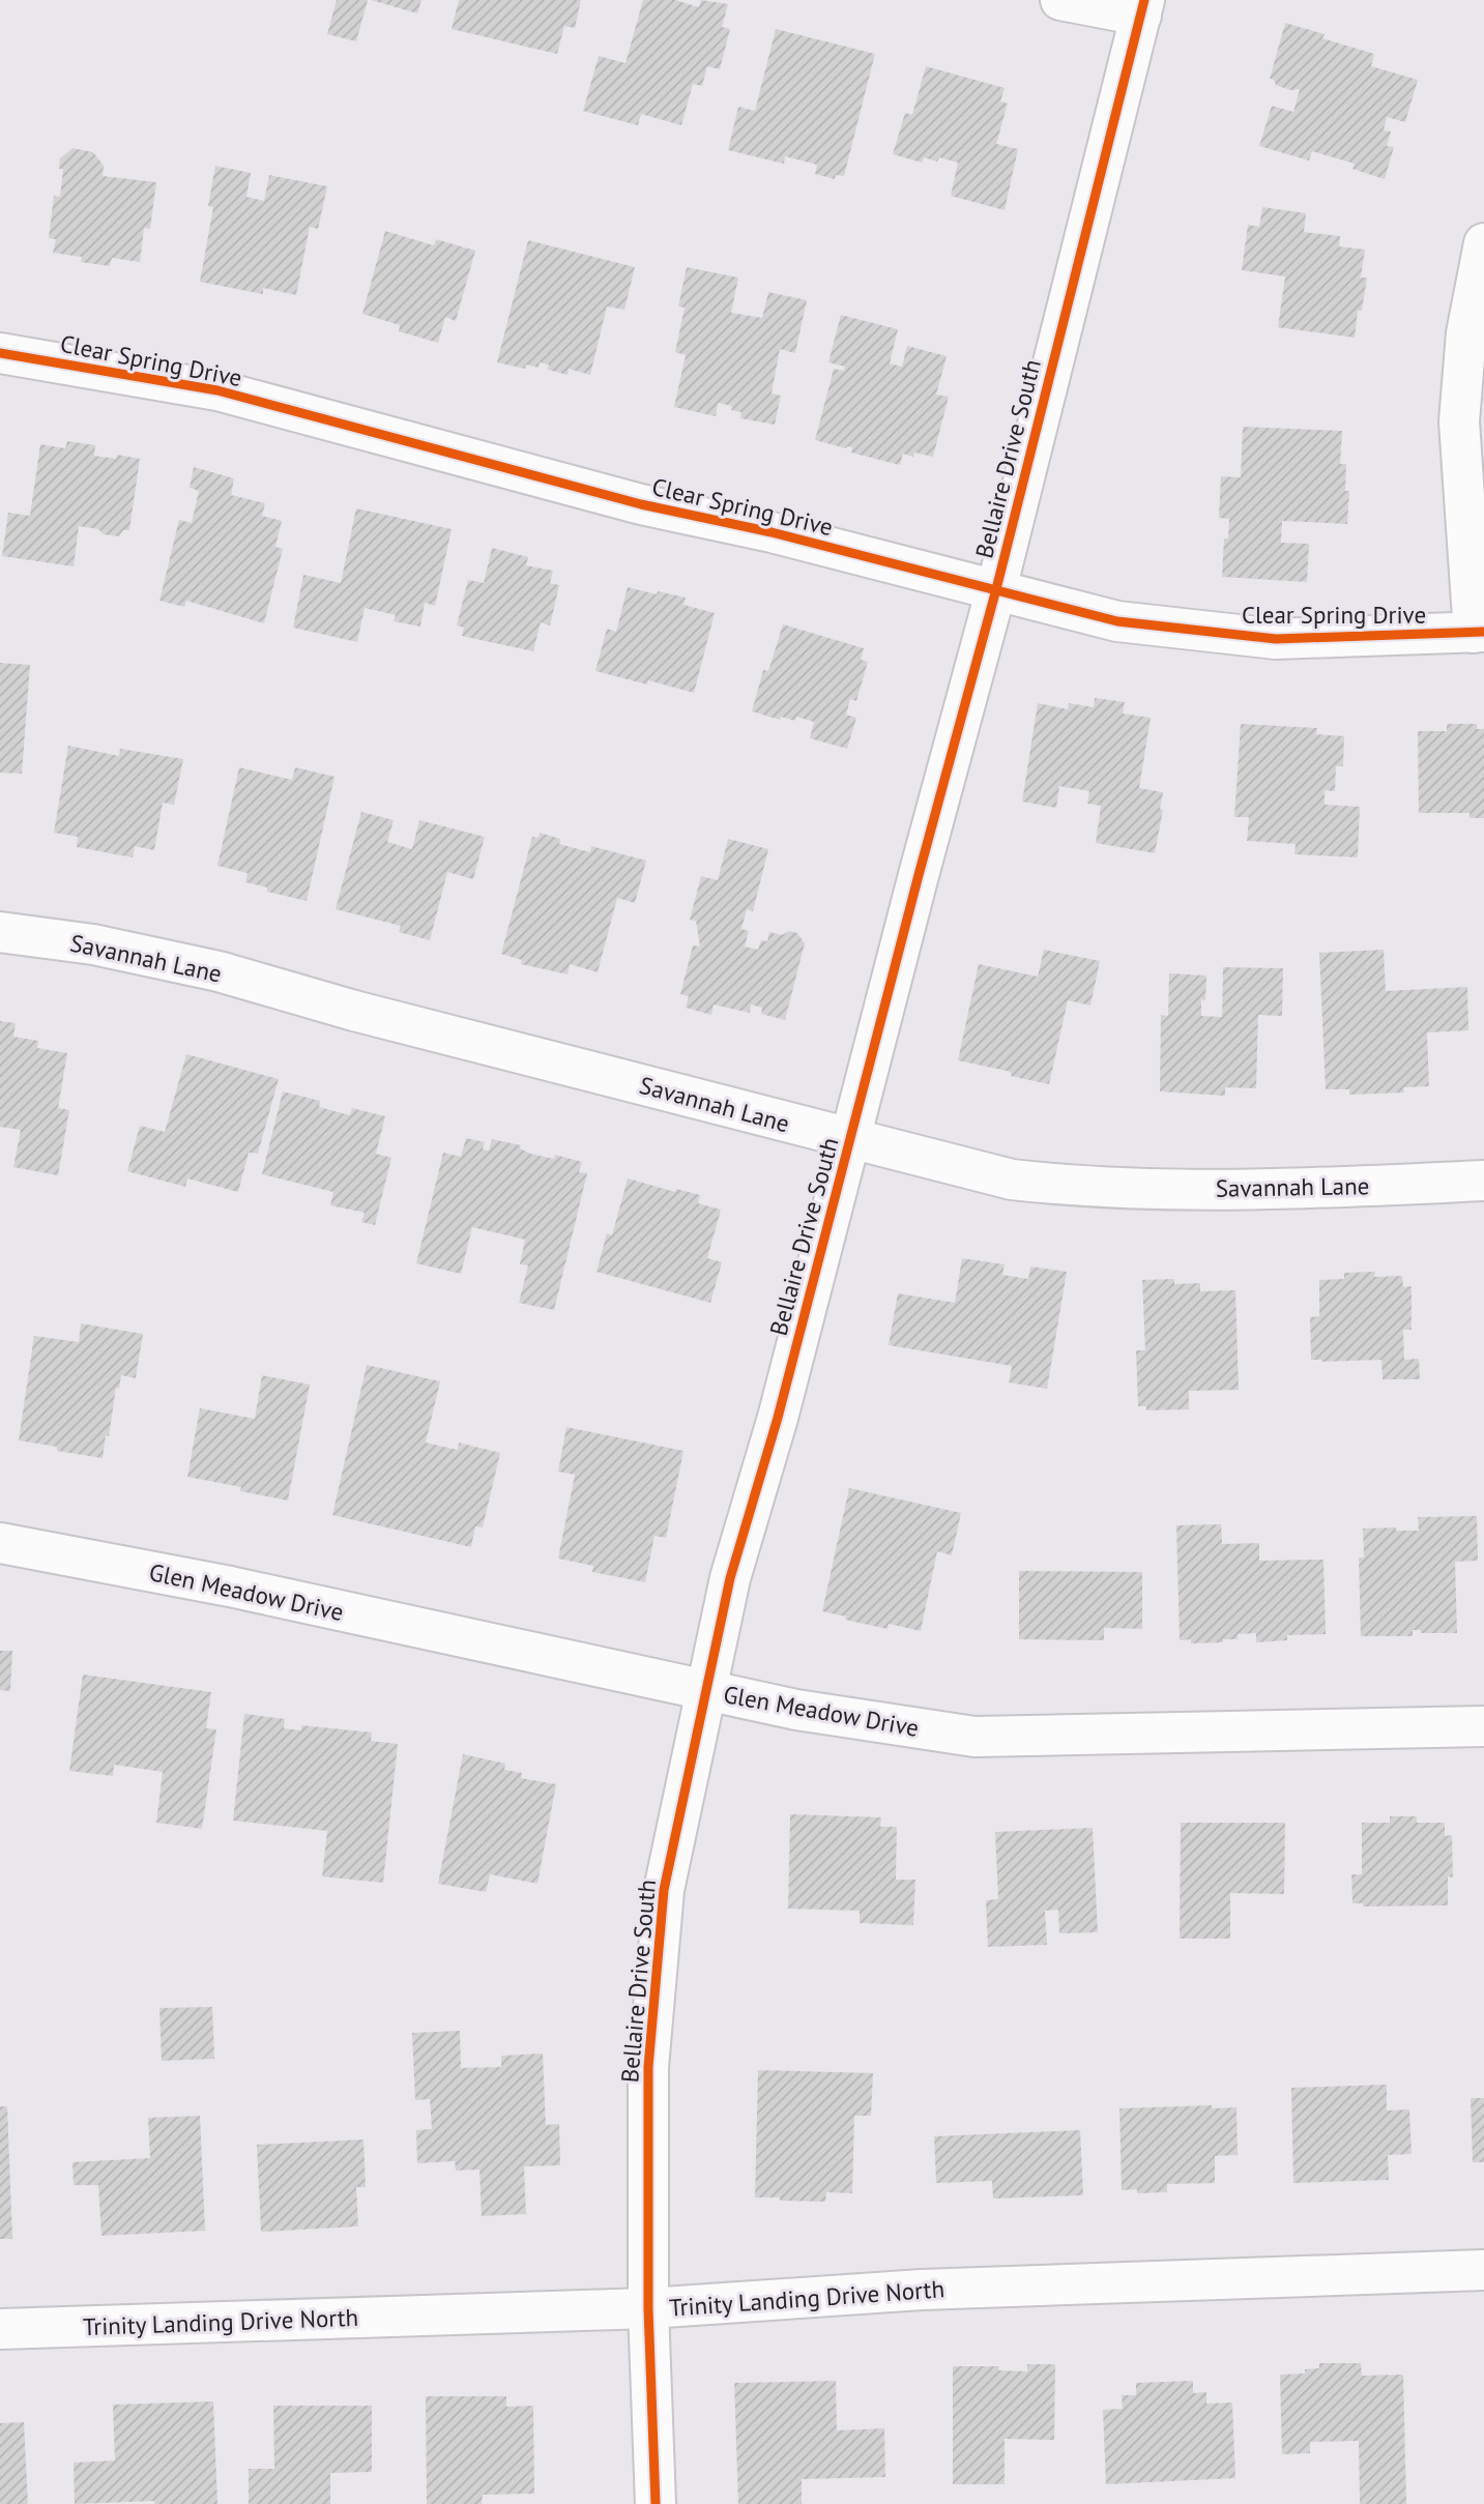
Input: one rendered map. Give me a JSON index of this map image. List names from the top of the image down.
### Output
{
  "streets": {
    "street": [
      "Clear Spring Drive",
      "Bellaire Drive South",
      "Savannah Lane",
      "Glen Meadow Drive",
      "Trinity Landing Drive North"
    ]
  },
  "crossings": [
    ["Clear Spring Drive", "Bellaire Drive South"],
    ["Bellaire Drive South", "Savannah Lane"],
    ["Bellaire Drive South", "Glen Meadow Drive"],
    ["Bellaire Drive South", "Trinity Landing Drive North"]
  ]
}
